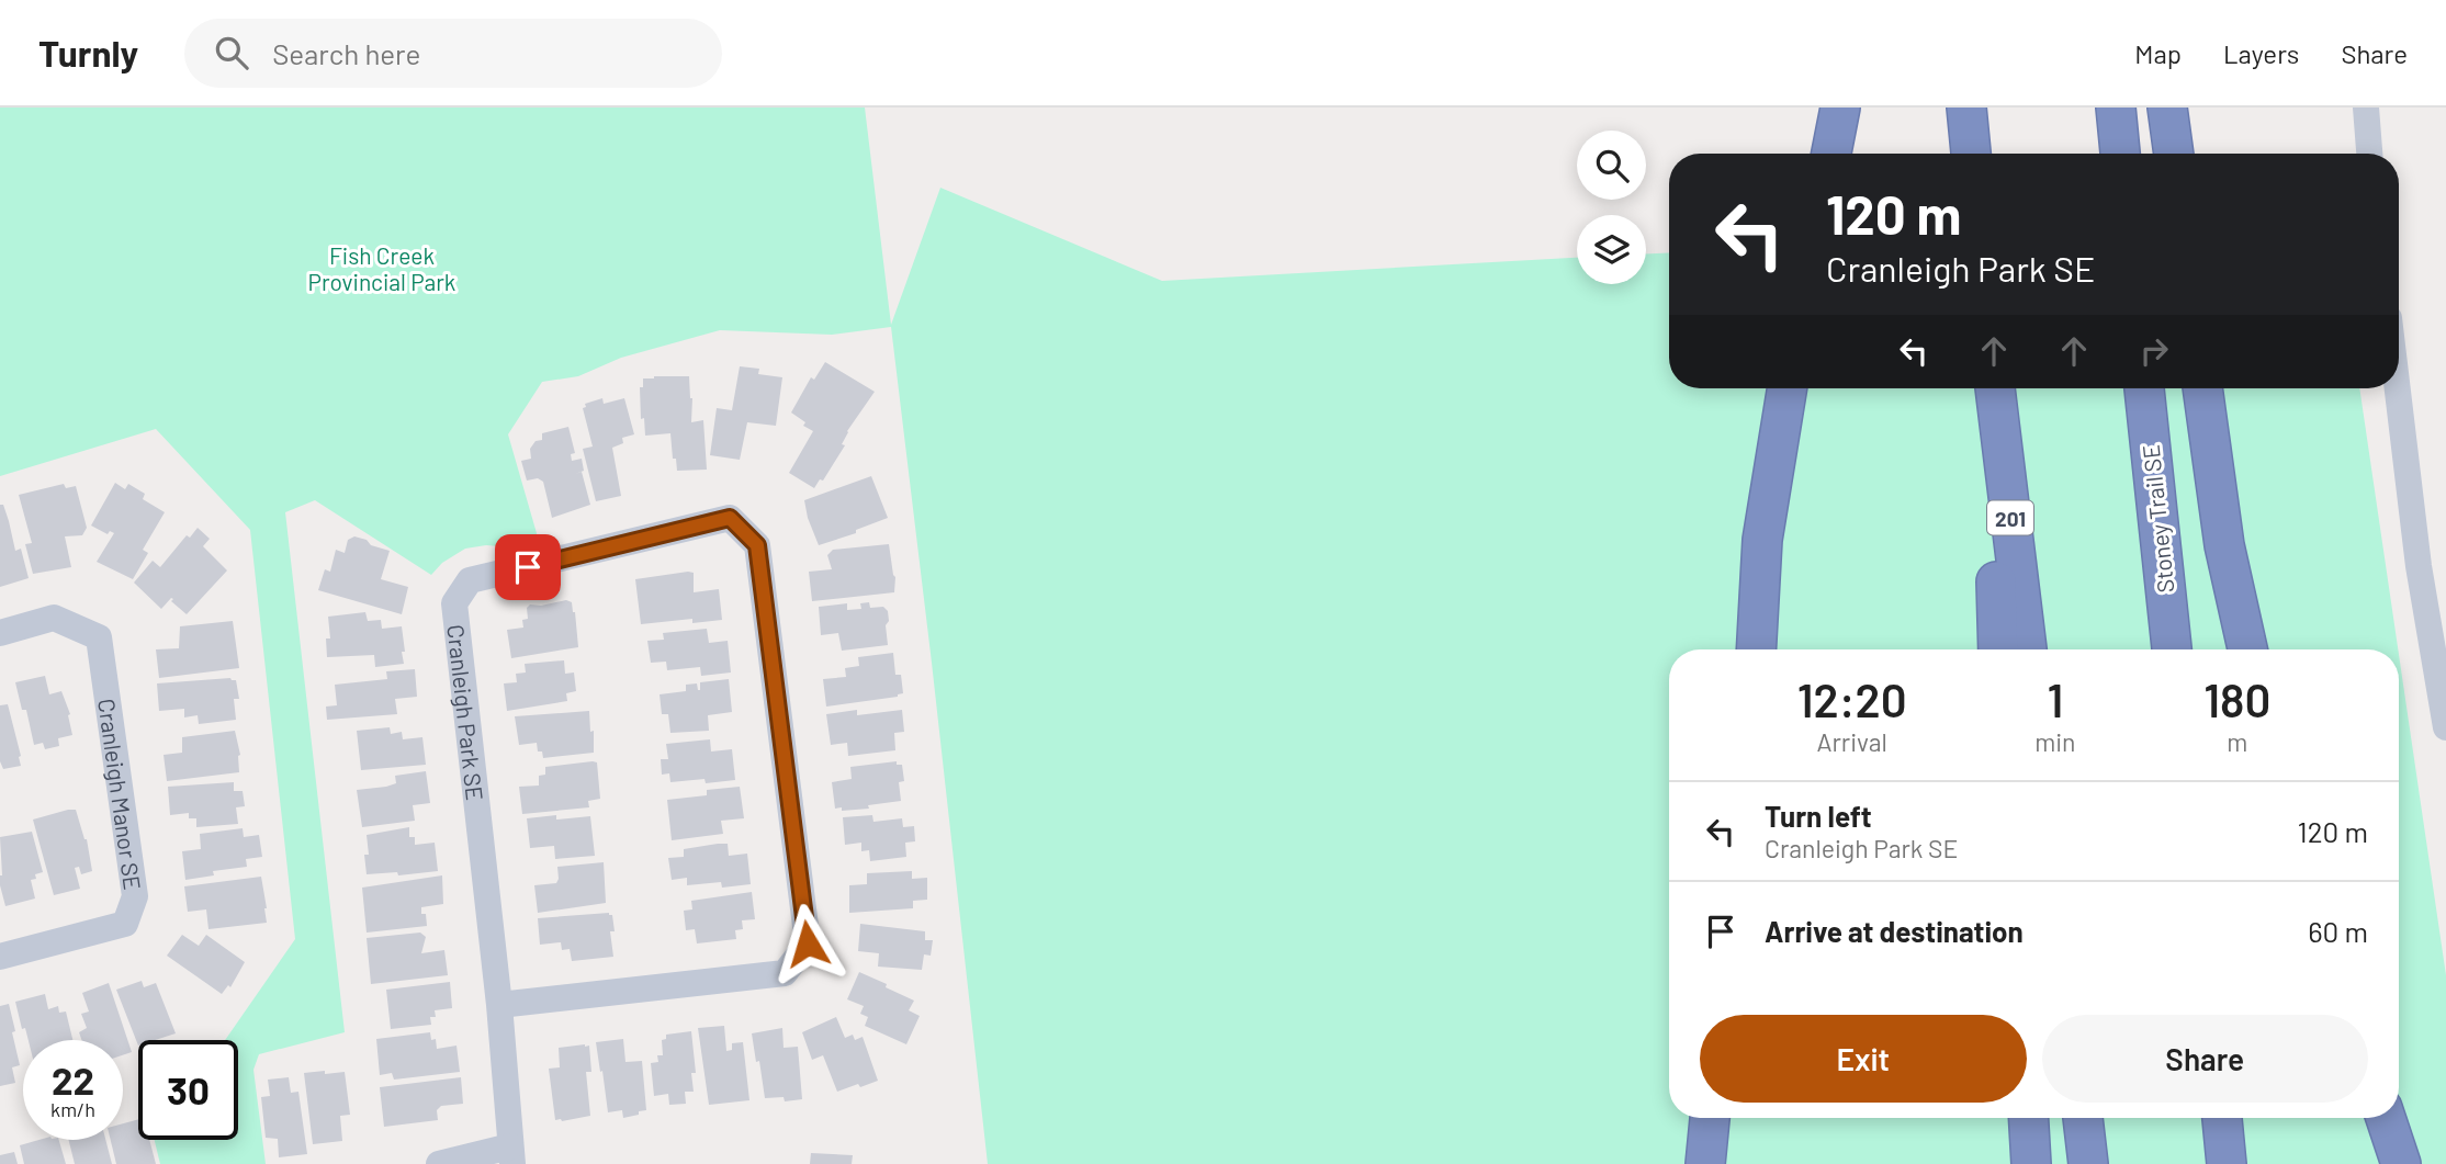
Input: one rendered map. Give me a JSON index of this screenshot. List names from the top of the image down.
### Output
{
  "streets": {
    "highway": ["201", "Stoney Trail SE"],
    "street": ["Cranleigh Park SE", "Cranleigh Manor SE"]
  },
  "parks": ["Fish Creek Provincial Park"],
  "page": {
    "header": "Turnly",
    "search": "Search here",
    "nav": ["Map", "Layers", "Share"],
    "turn": ["120 m", "Cranleigh Park SE"],
    "eta": [
      "12:20",
      "Arrival",
      "1",
      "min",
      "180",
      "m"
    ],
    "list": [
      {
        "name": "Turn left",
        "note": "Cranleigh Park SE",
        "value": "120 m"
      },
      {
        "name": "Arrive at destination",
        "value": "60 m"
      }
    ],
    "buttons": ["Exit", "Share"],
    "speed": "22 km/h",
    "limit": "30"
  }
}
